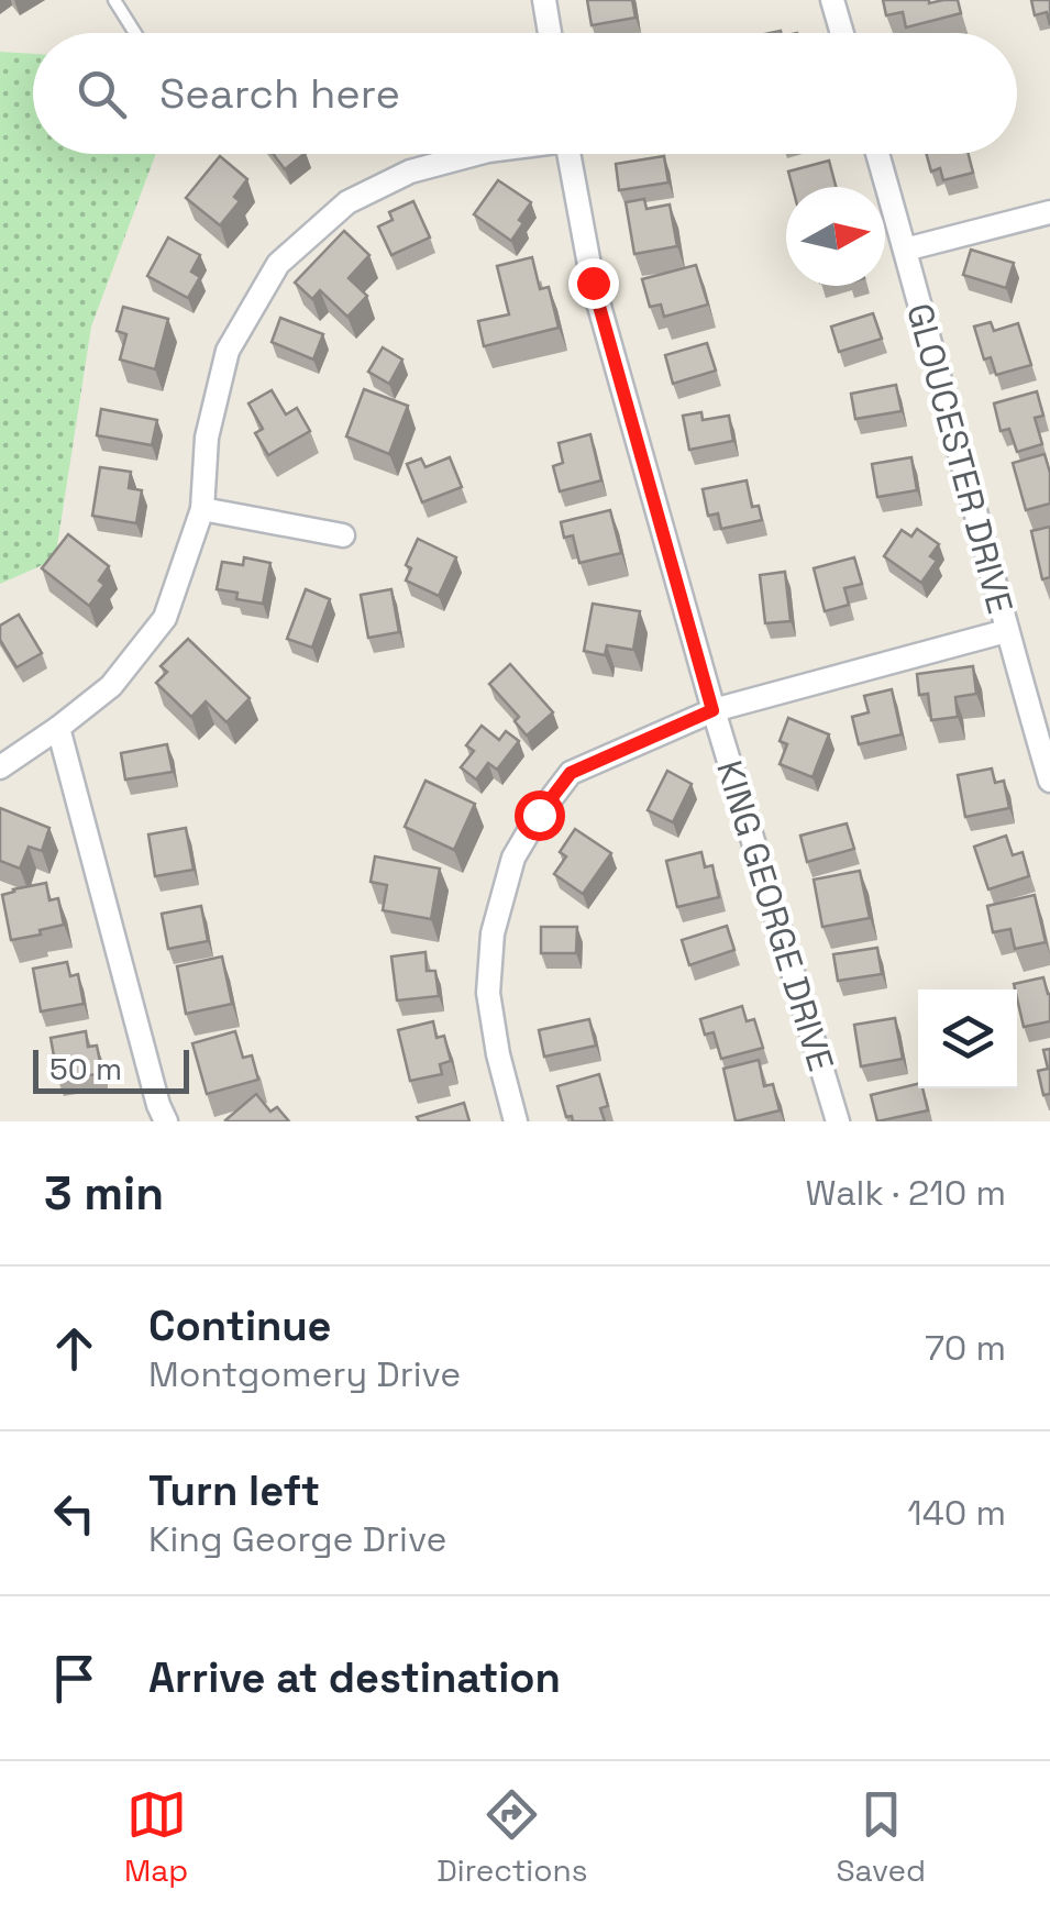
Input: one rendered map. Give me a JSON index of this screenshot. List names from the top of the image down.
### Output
{
  "streets": {
    "street": ["GLOUCESTER DRIVE", "KING GEORGE DRIVE"]
  },
  "scale_bar": "50 m",
  "north": "right",
  "page": {
    "search": "Search here",
    "scale": "50 m",
    "heading": ["3 min", "Walk · 210 m"],
    "list": [
      ["Continue", "Montgomery Drive", "70 m"],
      ["Turn left", "King George Drive", "140 m"],
      "Arrive at destination"
    ],
    "nav": ["Map", "Directions", "Saved"]
  }
}
